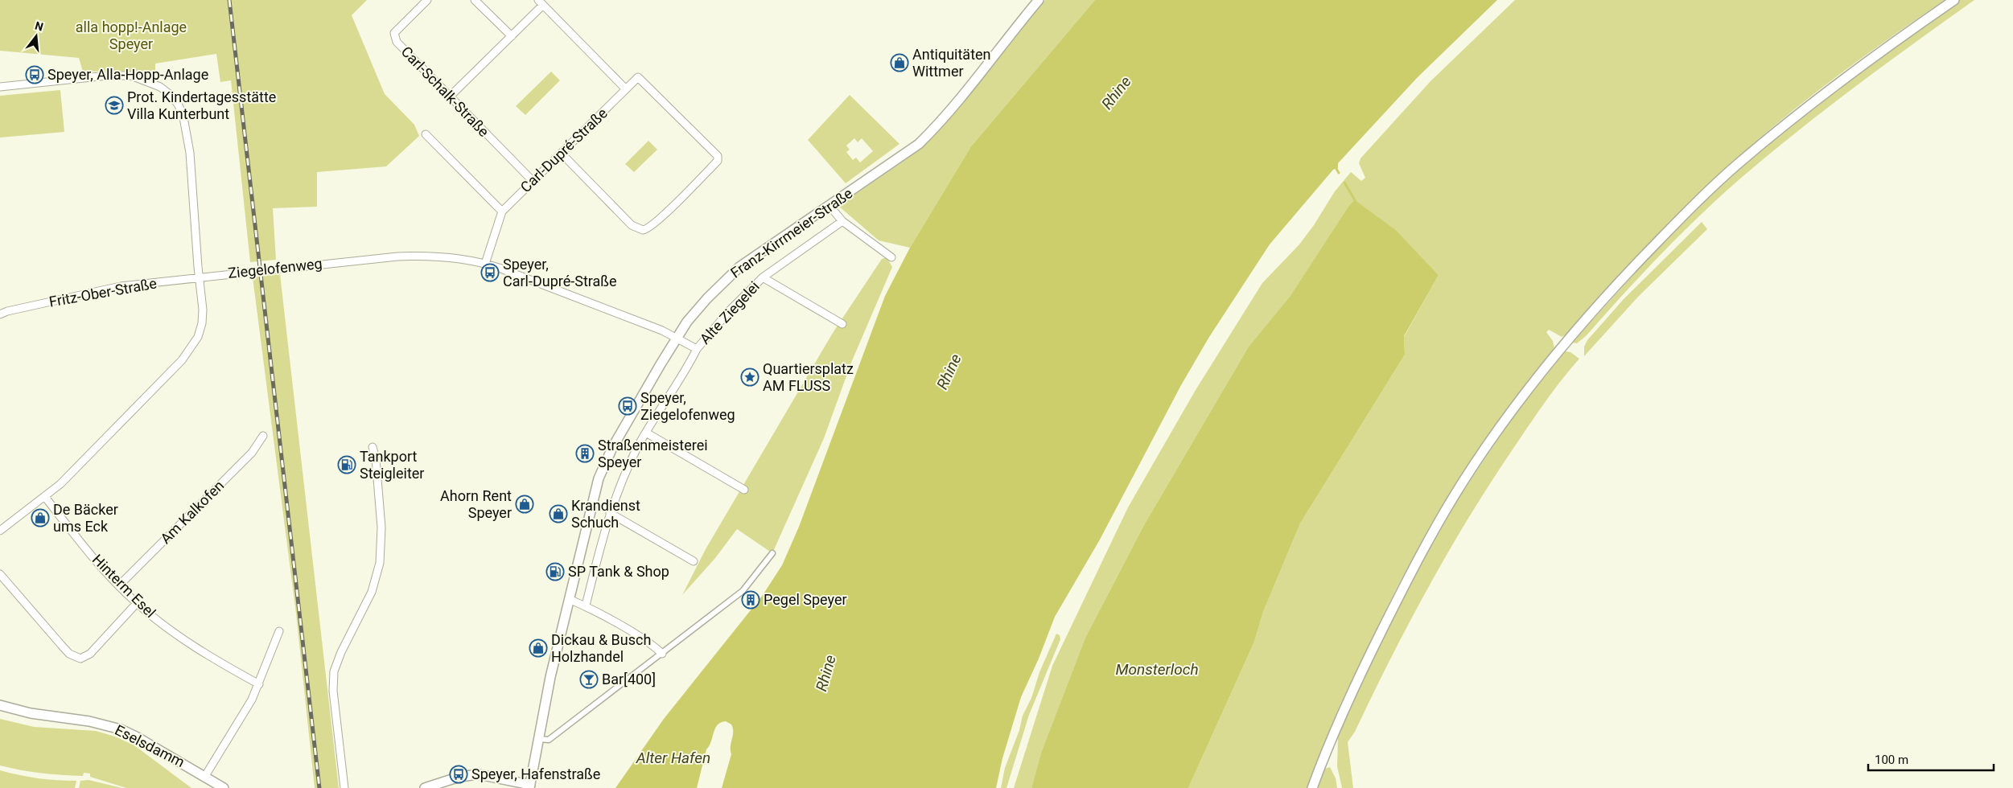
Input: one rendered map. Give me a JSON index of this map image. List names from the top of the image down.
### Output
{
  "streets": {
    "street": [
      "Carl-Schalk-Straße",
      "Carl-Dupré-Straße",
      "Franz-Kirrmeier-Straße",
      "Ziegelofenweg",
      "Fritz-Ober-Straße",
      "Alte Ziegelei",
      "Am Kalkofen",
      "Hinterm Esel",
      "Eselsdamm"
    ]
  },
  "crossings": [
    ["Carl-Schalk-Straße", "Carl-Dupré-Straße"],
    ["Carl-Dupré-Straße", "Ziegelofenweg"],
    ["Franz-Kirrmeier-Straße", "Ziegelofenweg"],
    ["Franz-Kirrmeier-Straße", "Alte Ziegelei"],
    ["Ziegelofenweg", "Fritz-Ober-Straße"],
    ["Ziegelofenweg", "Alte Ziegelei"],
    ["Am Kalkofen", "Hinterm Esel"]
  ],
  "water": ["Rhine", "Monsterloch", "Alter Hafen"],
  "parks": ["alla hopp!-Anlage Speyer"],
  "places": {
    "shop": [
      "Antiquitäten Wittmer",
      "Ahorn Rent Speyer",
      "Krandienst Schuch",
      "De Bäcker ums Eck",
      "Dickau & Busch Holzhandel"
    ],
    "bus stop": [
      "Speyer, Alla-Hopp-Anlage",
      "Speyer, Carl-Dupré-Straße",
      "Speyer, Ziegelofenweg",
      "Speyer, Hafenstraße"
    ],
    "school or university": ["Prot. Kindertagesstätte Villa Kunterbunt"],
    "place": ["Quartiersplatz AM FLUSS"],
    "building": ["Straßenmeisterei Speyer", "Pegel Speyer"],
    "fuel station": ["Tankport Steigleiter", "SP Tank & Shop"],
    "bar": ["Bar[400]"]
  },
  "scale_bar": "100 m",
  "north": "top"
}
